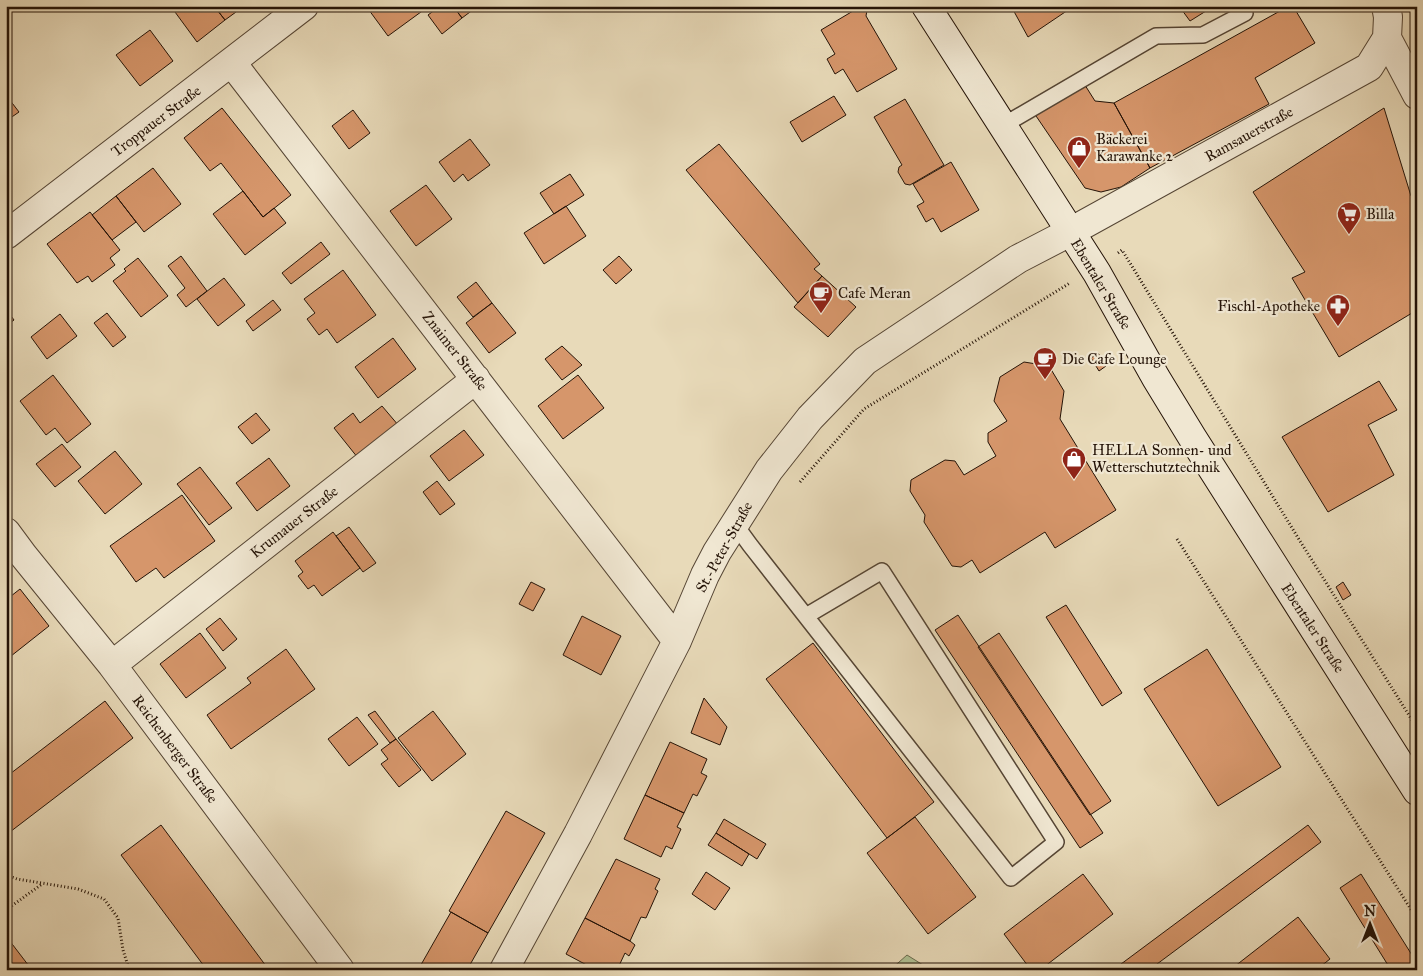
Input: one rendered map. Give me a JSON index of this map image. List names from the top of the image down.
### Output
{
  "streets": {
    "street": [
      "Troppauer Straße",
      "Ramsauerstraße",
      "Ebentaler Straße",
      "Znaimer Straße",
      "Krumauer Straße",
      "St.-Peter-Straße",
      "Reichenberger Straße"
    ]
  },
  "crossings": [
    ["Troppauer Straße", "Znaimer Straße"],
    ["Ramsauerstraße", "Ebentaler Straße"],
    ["Ramsauerstraße", "St.-Peter-Straße"],
    ["Ebentaler Straße", "St.-Peter-Straße"],
    ["Znaimer Straße", "Krumauer Straße"],
    ["Znaimer Straße", "St.-Peter-Straße"],
    ["Krumauer Straße", "Reichenberger Straße"]
  ],
  "places": {
    "shop": ["Bäckerei Karawanke 2", "HELLA Sonnen- und Wetterschutztechnik"],
    "supermarket": ["Billa"],
    "cafe": ["Cafe Meran", "Die Cafe Lounge"],
    "pharmacy": ["Fischl-Apotheke"]
  },
  "north": "top"
}
